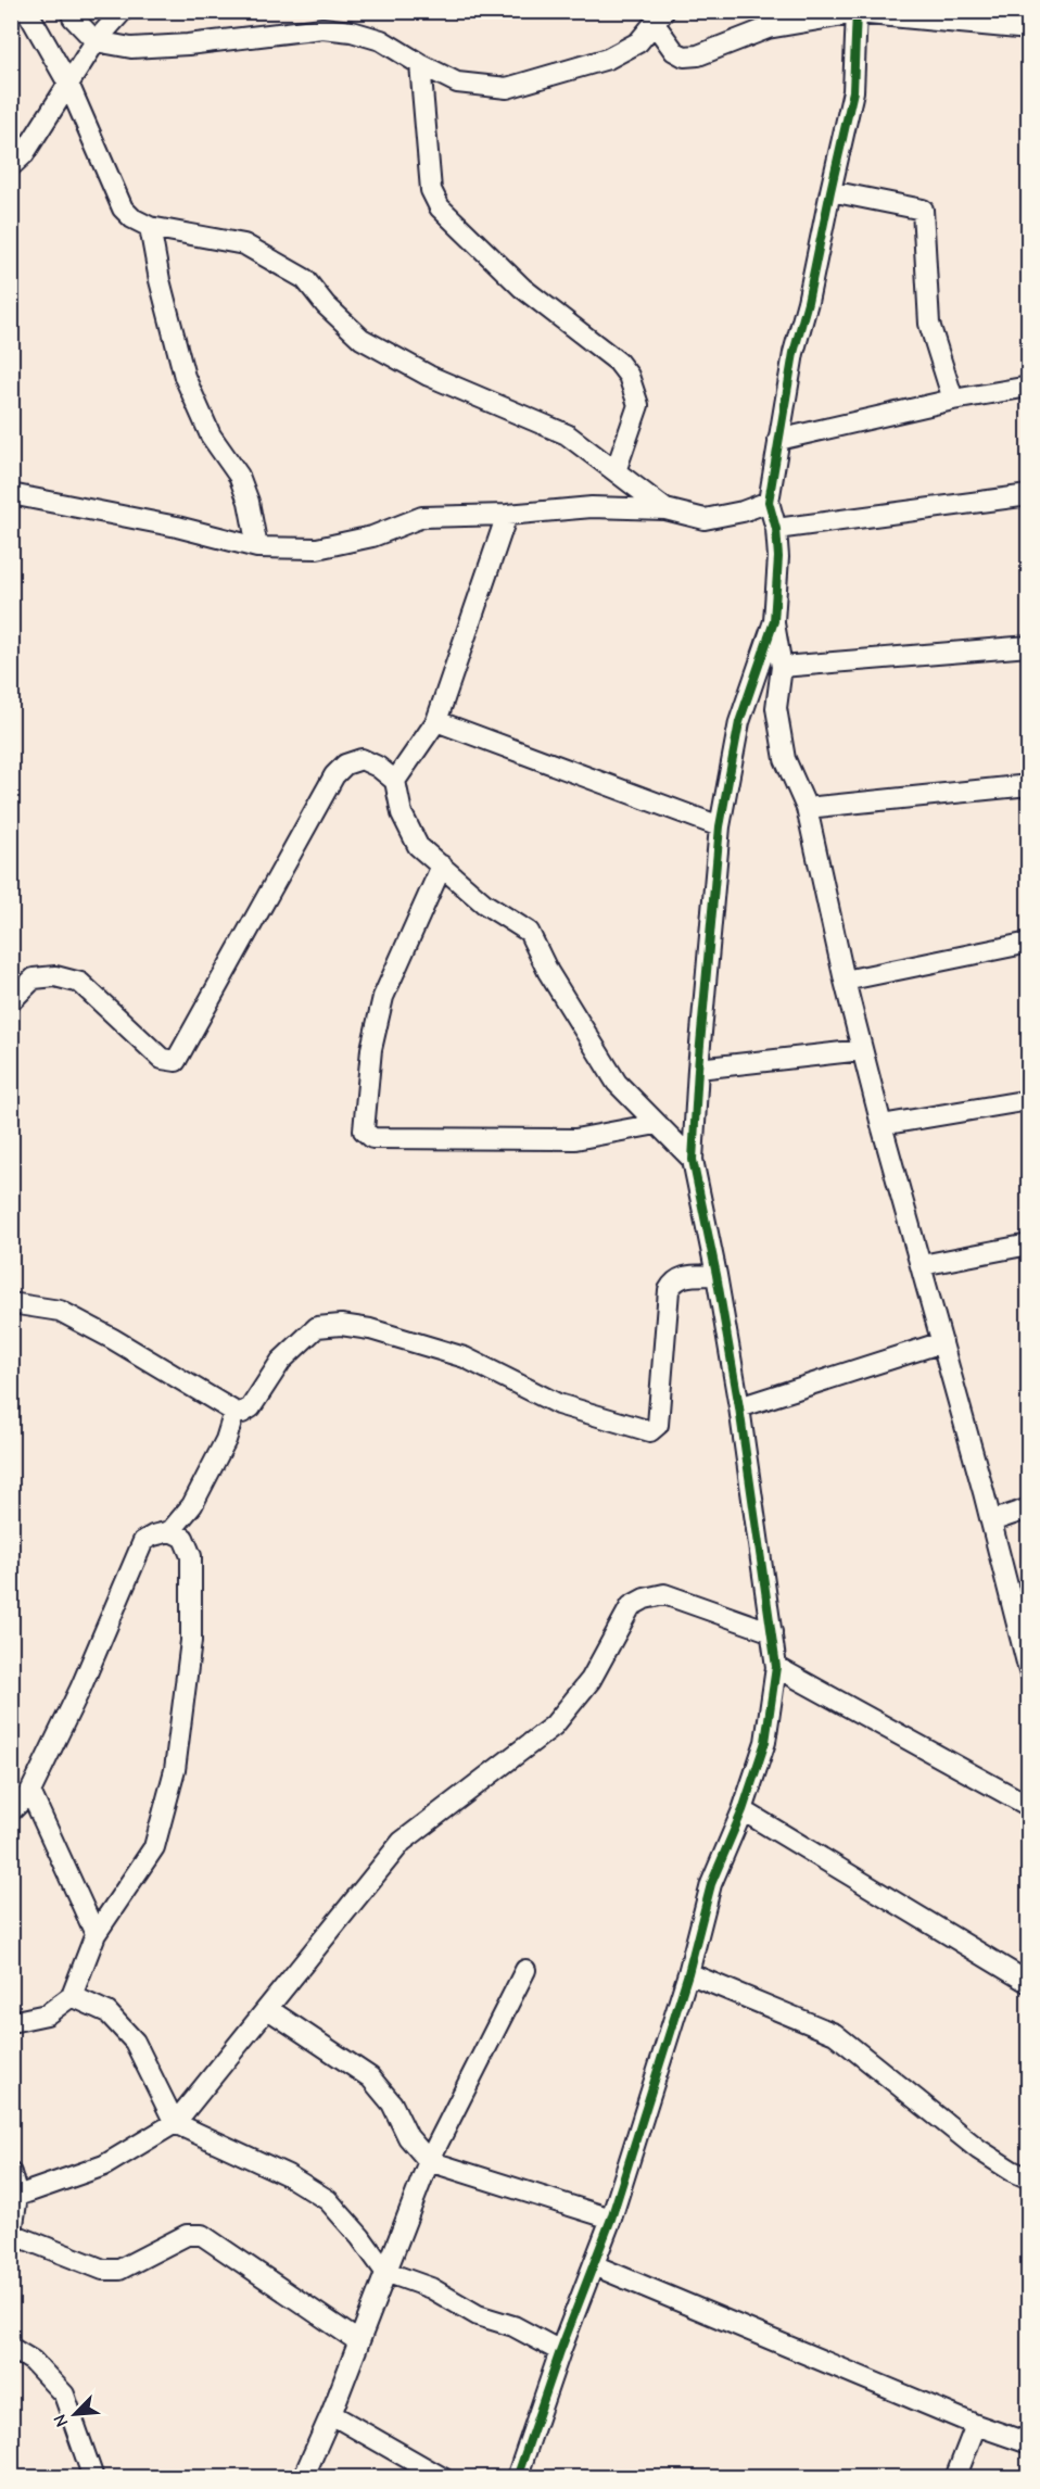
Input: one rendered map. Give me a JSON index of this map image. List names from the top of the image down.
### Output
{
  "north": "bottom left"
}
